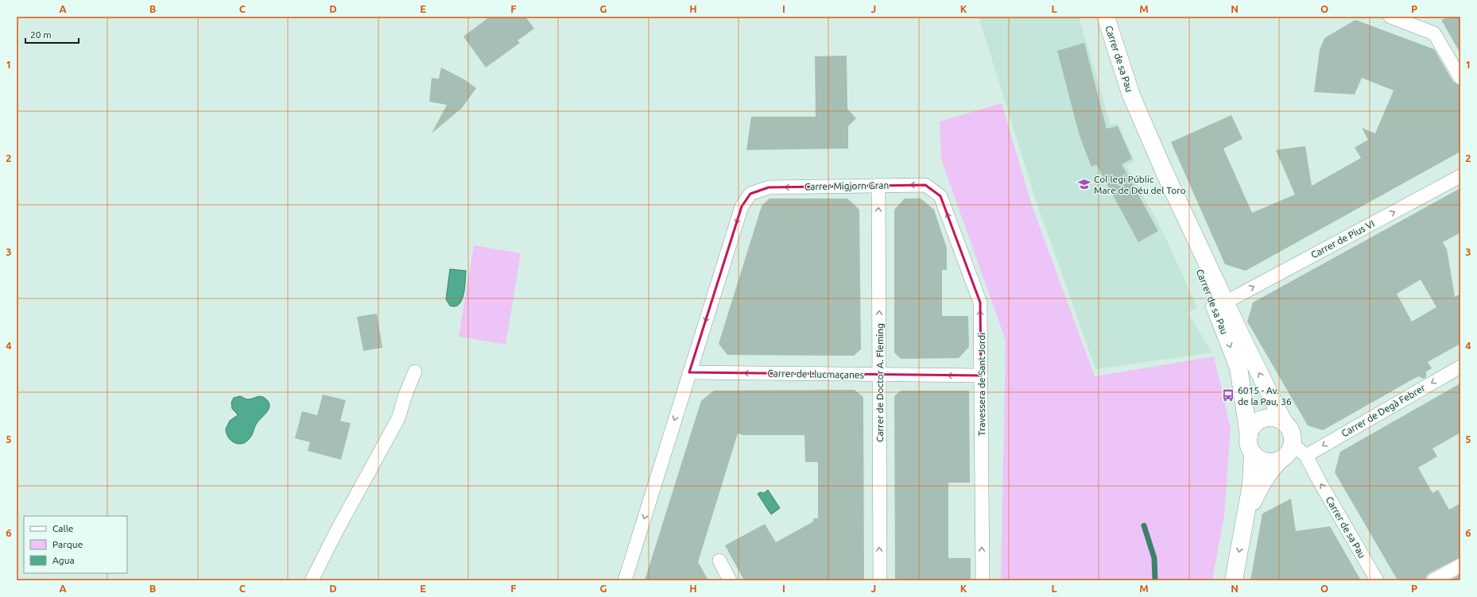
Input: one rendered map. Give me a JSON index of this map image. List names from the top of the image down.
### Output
{
  "streets": {
    "street": [
      "Carrer de sa Pau",
      "Carrer Migjorn Gran",
      "Carrer de Pius VI",
      "Carrer de Llucmaçanes",
      "Carrer de Doctor A. Fleming",
      "Travessera de Sant Jordi",
      "Carrer de Degà Febrer"
    ]
  },
  "crossings": [
    ["Carrer de sa Pau", "Carrer de Pius VI"],
    ["Carrer de sa Pau", "Carrer de Degà Febrer"],
    ["Carrer Migjorn Gran", "Carrer de Llucmaçanes"],
    ["Carrer Migjorn Gran", "Carrer de Doctor A. Fleming"],
    ["Carrer Migjorn Gran", "Travessera de Sant Jordi"],
    ["Carrer de Llucmaçanes", "Carrer de Doctor A. Fleming"],
    ["Carrer de Llucmaçanes", "Travessera de Sant Jordi"]
  ],
  "one_way": [
    "Carrer de Pius VI",
    "Carrer de Llucmaçanes",
    "Carrer de Doctor A. Fleming",
    "Travessera de Sant Jordi",
    "Carrer de Degà Febrer"
  ],
  "places": {
    "school or university": ["Col·legi Públic Mare de Déu del Toro"],
    "bus stop": ["6015 - Av. de la Pau, 36"]
  },
  "legend": ["Calle", "Parque", "Agua"],
  "scale_bar": "20 m",
  "grid": {
    "columns": [
      "A",
      "B",
      "C",
      "D",
      "E",
      "F",
      "G",
      "H",
      "I",
      "J",
      "K",
      "L",
      "M",
      "N",
      "O",
      "P"
    ],
    "rows": [
      "1",
      "2",
      "3",
      "4",
      "5",
      "6"
    ]
  }
}
